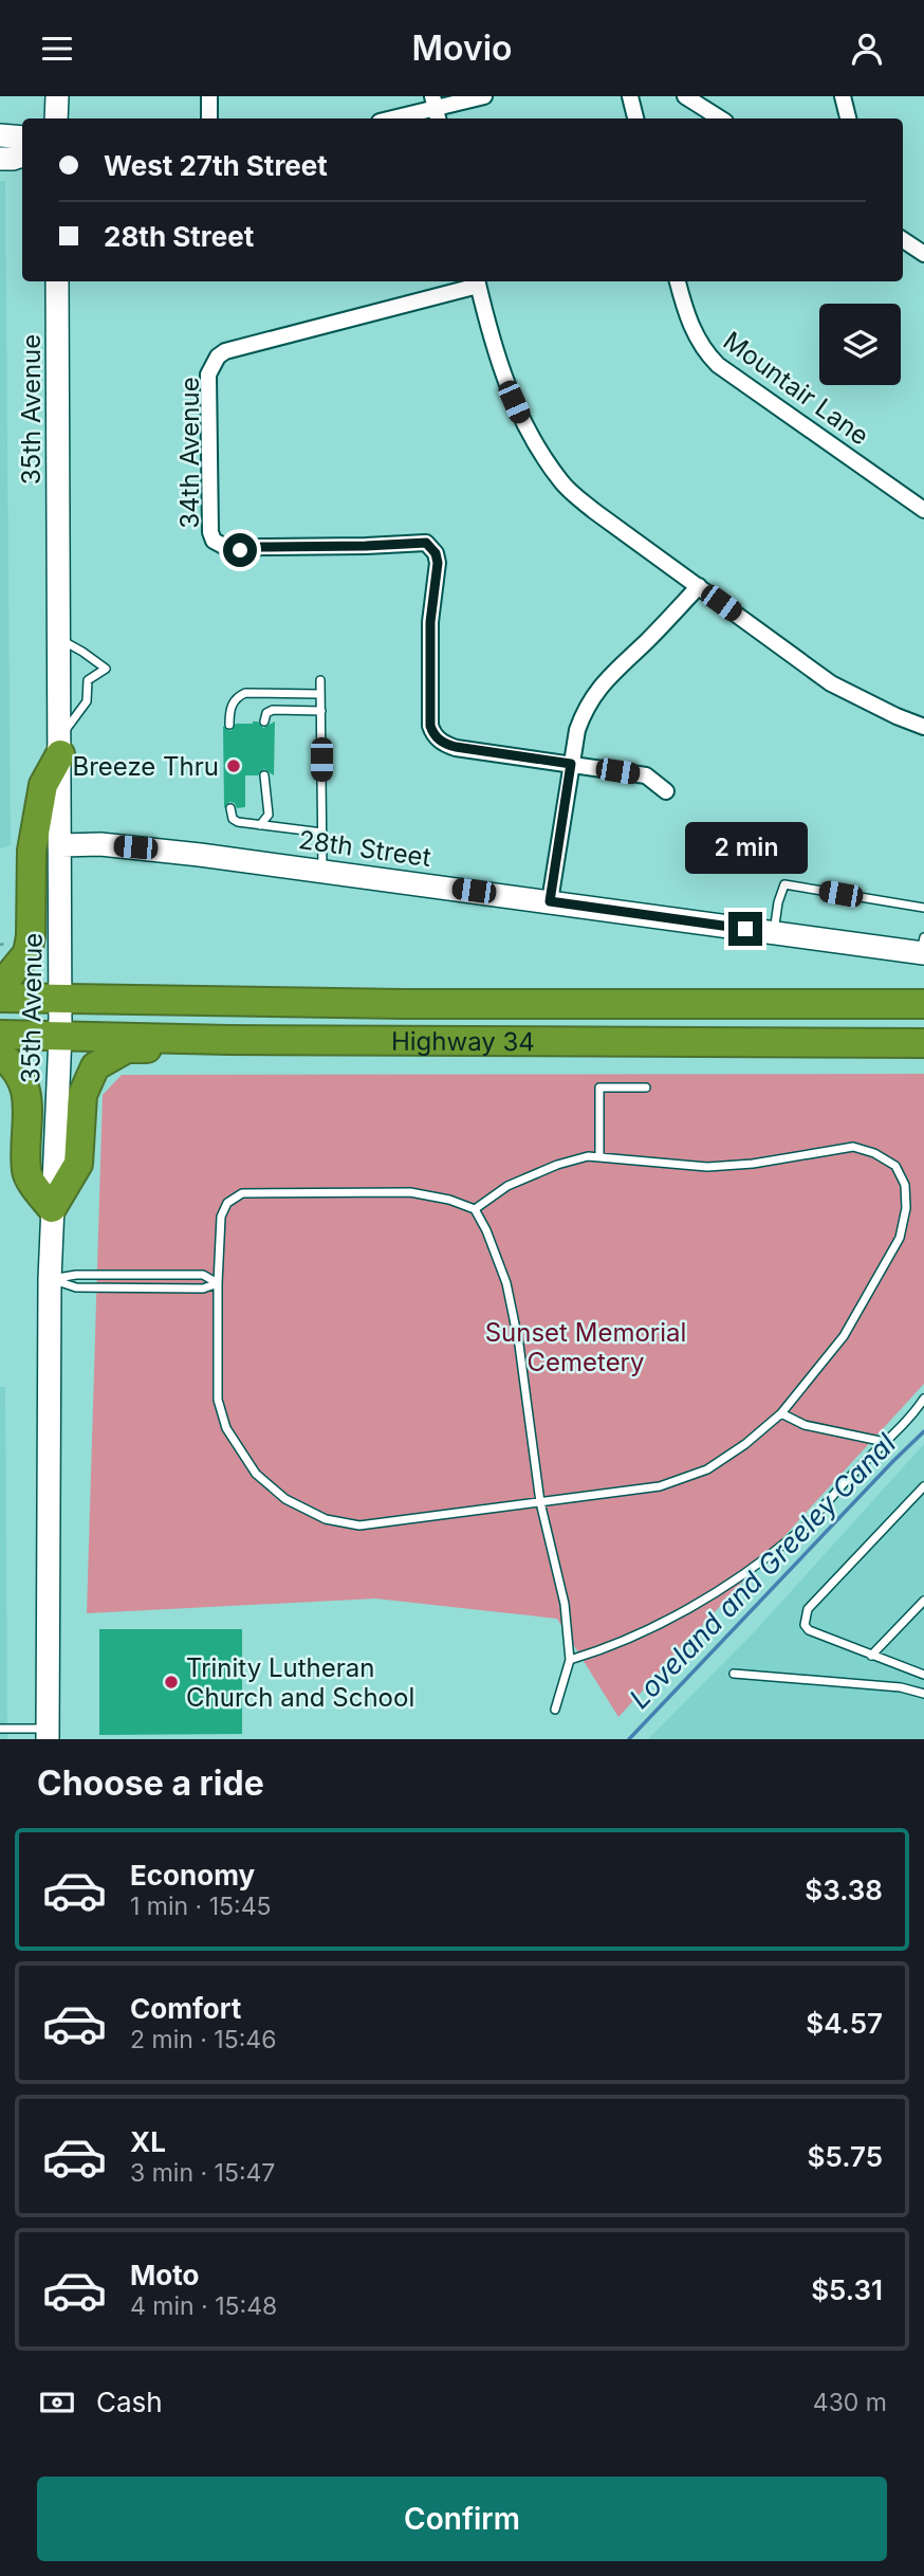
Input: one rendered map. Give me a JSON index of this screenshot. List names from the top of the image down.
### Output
{
  "streets": {
    "highway": ["Highway 34"],
    "main road": ["35th Avenue", "28th Street"],
    "street": ["Mountair Lane", "34th Avenue"]
  },
  "crossings": [
    ["35th Avenue", "28th Street"],
    ["35th Avenue", "Highway 34"]
  ],
  "water": ["Loveland and Greeley Canal"],
  "parks": ["Sunset Memorial Cemetery"],
  "places": ["Breeze Thru", "Trinity Lutheran Church and School"],
  "page": {
    "header": "Movio",
    "banner": ["West 27th Street", "28th Street"],
    "bubble": "2 min",
    "heading": "Choose a ride",
    "list": [
      {
        "name": "Economy",
        "note": "1 min · 15:45",
        "value": "$3.38"
      },
      {
        "name": "Comfort",
        "note": "2 min · 15:46",
        "value": "$4.57"
      },
      {
        "name": "XL",
        "note": "3 min · 15:47",
        "value": "$5.75"
      },
      {
        "name": "Moto",
        "note": "4 min · 15:48",
        "value": "$5.31"
      }
    ],
    "pay": ["Cash", "430 m"],
    "buttons": "Confirm"
  }
}
